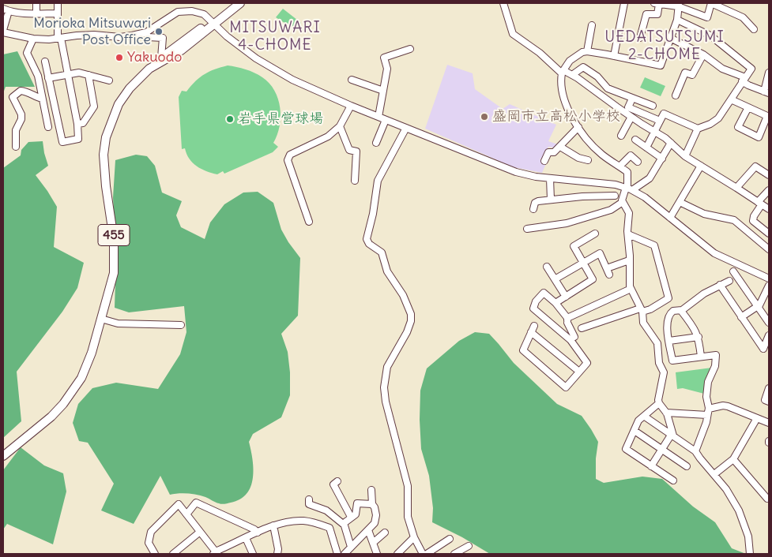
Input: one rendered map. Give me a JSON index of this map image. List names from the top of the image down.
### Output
{
  "streets": {
    "highway": ["455"]
  },
  "districts": ["MITSUWARI 4-CHOME", "UEDATSUTSUMI 2-CHOME"],
  "places": [
    "Morioka Mitsuwari Post Office",
    "Yakuodo",
    "盛岡市立高松小学校",
    "岩手県営球場"
  ]
}
